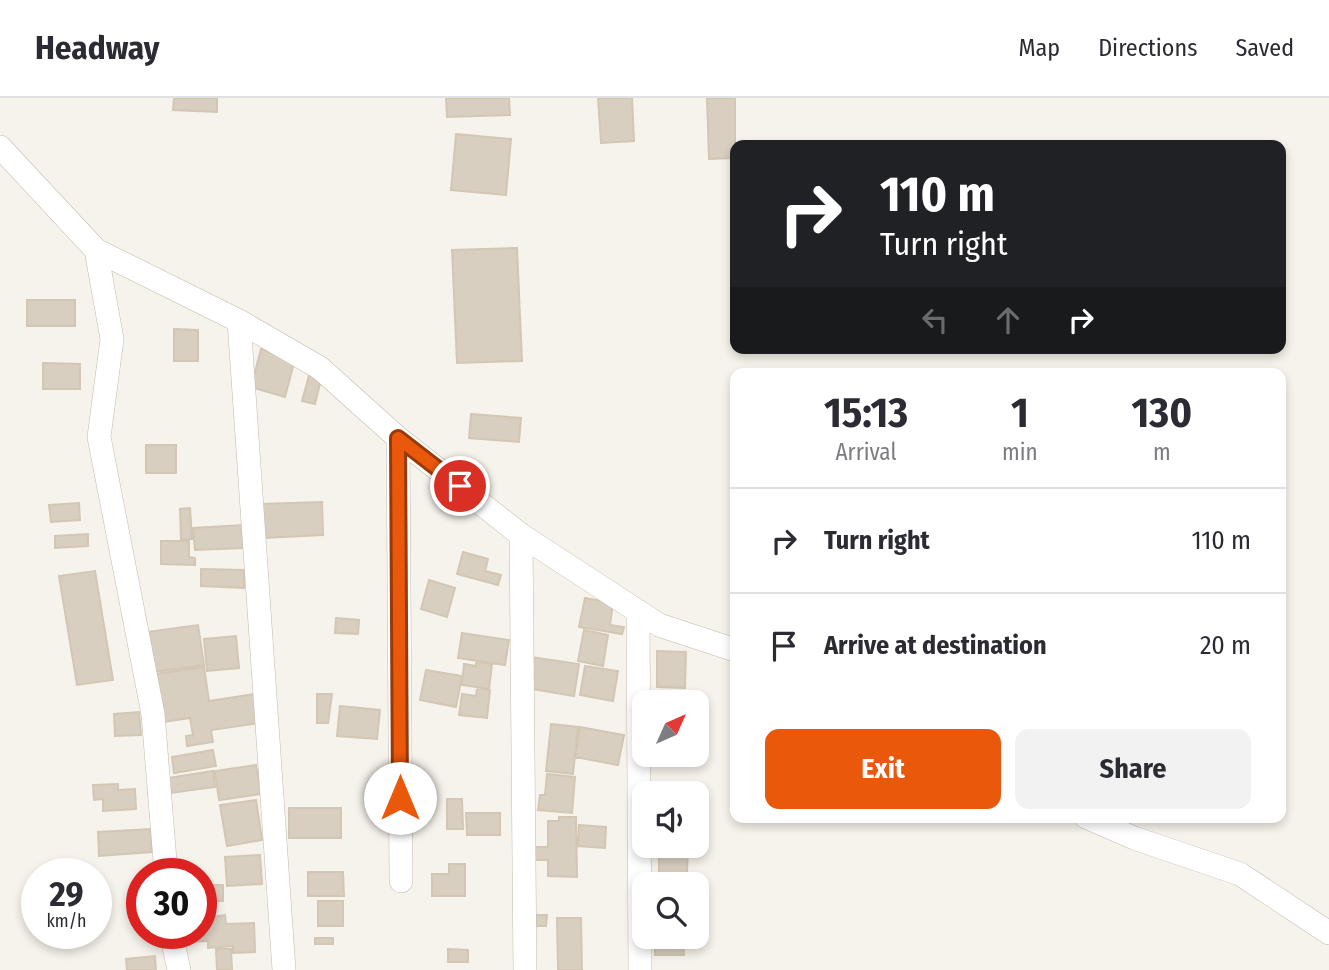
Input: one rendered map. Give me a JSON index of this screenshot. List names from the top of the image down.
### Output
{
  "north": "top right",
  "page": {
    "header": "Headway",
    "nav": ["Map", "Directions", "Saved"],
    "turn": ["110 m", "Turn right"],
    "eta": [
      "15:13",
      "Arrival",
      "1",
      "min",
      "130",
      "m"
    ],
    "list": [
      {
        "name": "Turn right",
        "value": "110 m"
      },
      {
        "name": "Arrive at destination",
        "value": "20 m"
      }
    ],
    "buttons": ["Exit", "Share"],
    "speed": "29 km/h",
    "limit": "30"
  }
}
